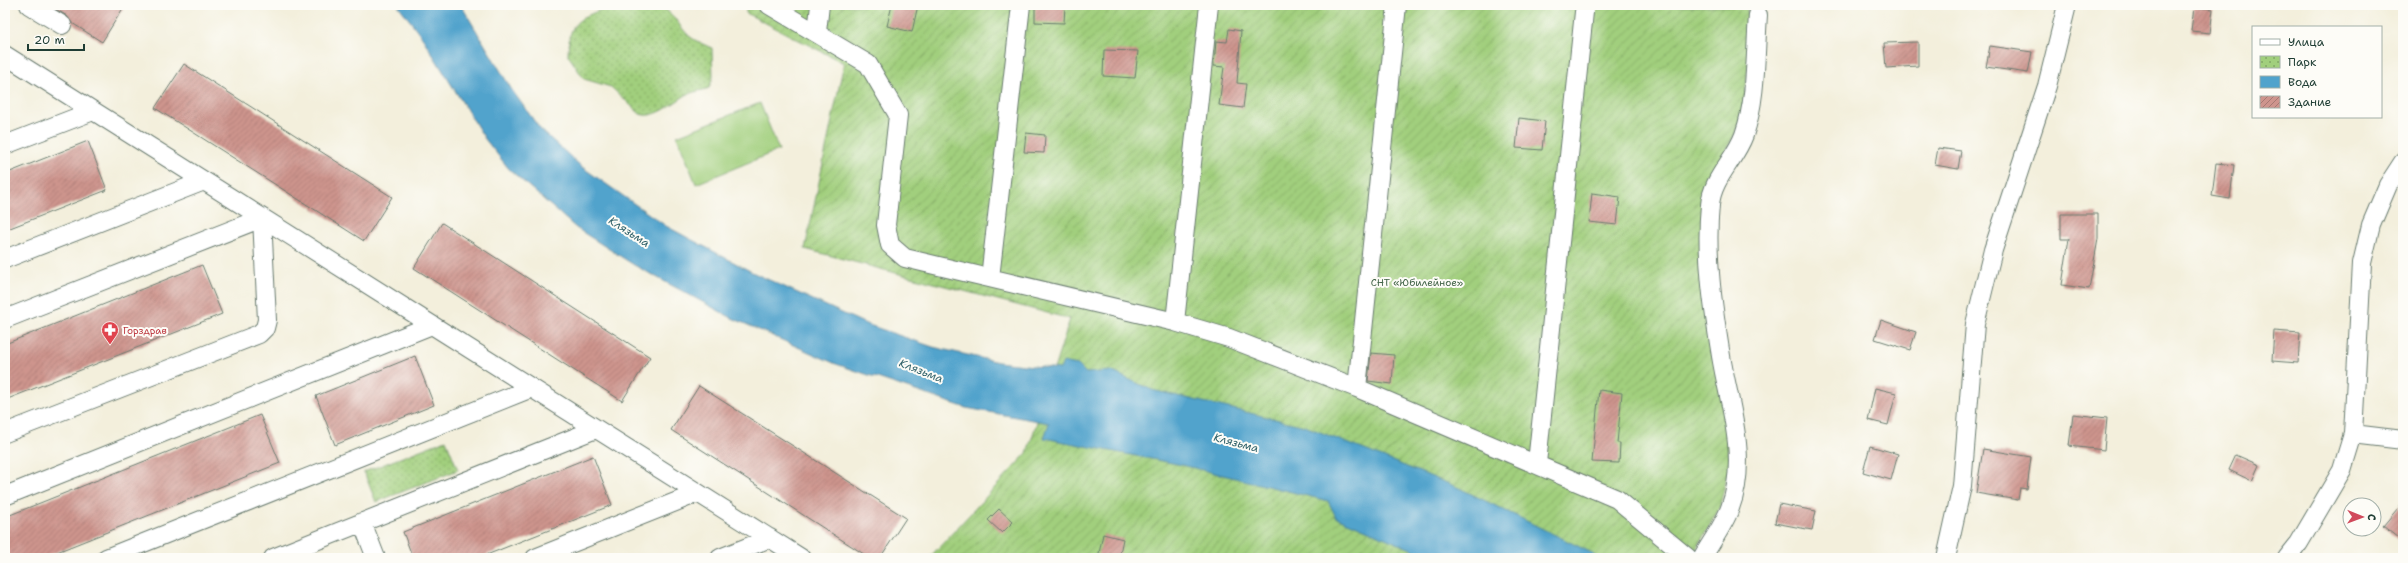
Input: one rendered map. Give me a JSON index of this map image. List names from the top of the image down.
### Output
{
  "water": ["Клязьма"],
  "parks": ["СНТ «Юбилейное»"],
  "places": {
    "pharmacy": ["Горздрав"]
  },
  "legend": [
    "Улица",
    "Парк",
    "Вода",
    "Здание"
  ],
  "scale_bar": "20 m",
  "north": "right"
}
